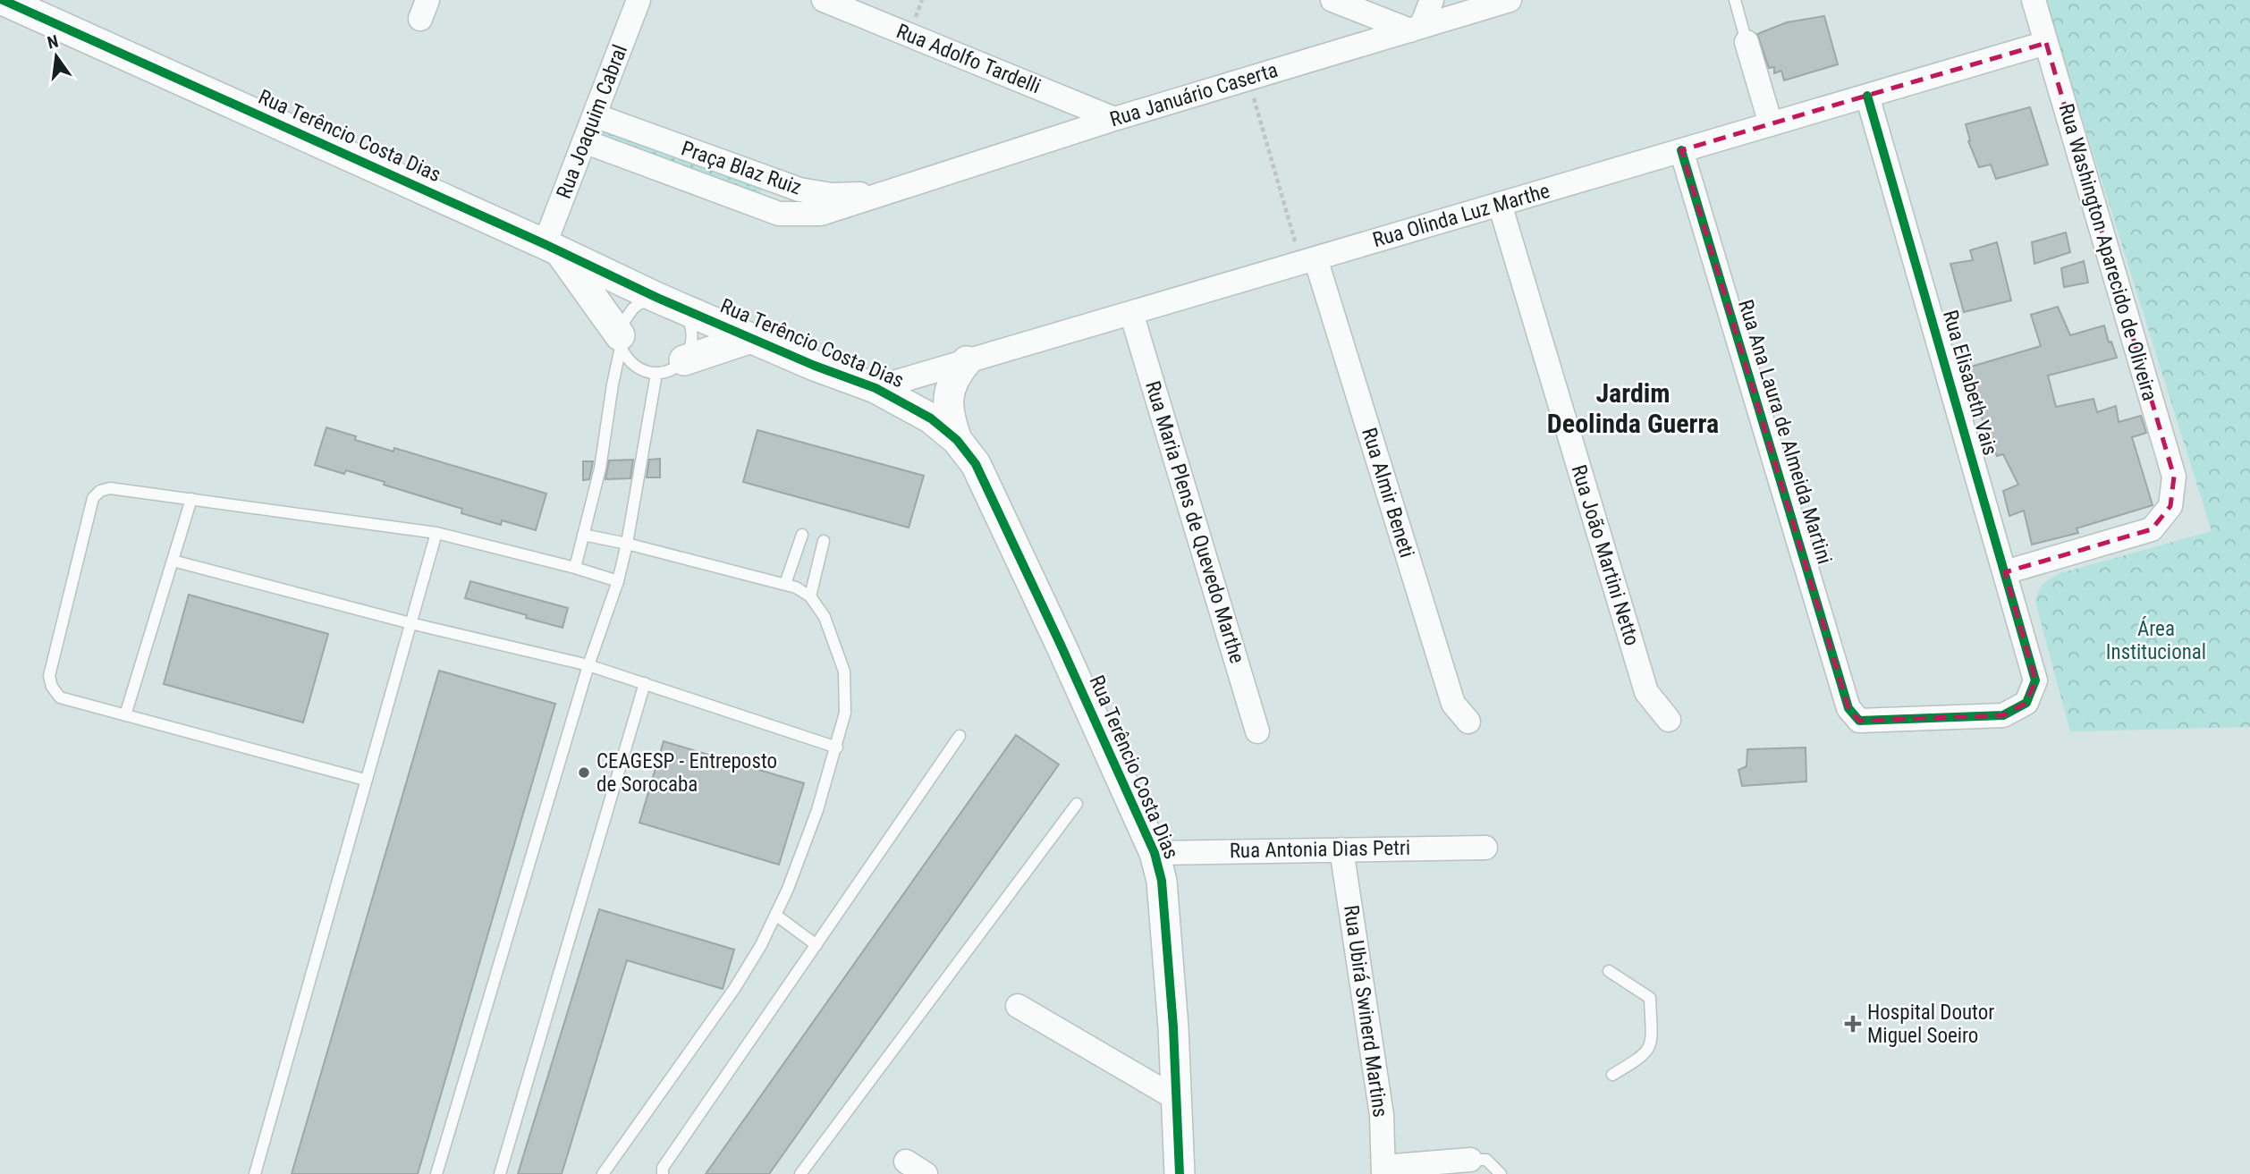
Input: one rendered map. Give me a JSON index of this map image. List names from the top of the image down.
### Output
{
  "streets": {
    "street": [
      "Rua Adolfo Tardelli",
      "Rua Januário Caserta",
      "Rua Joaquim Cabral",
      "Rua Terêncio Costa Dias",
      "Praça Blaz Ruiz",
      "Rua Olinda Luz Marthe",
      "Rua Washington Aparecido de Oliveira",
      "Rua Elisabeth Vais",
      "Rua Ana Laura de Almeida Martini",
      "Rua Almir Beneti",
      "Rua Maria Plens de Quevedo Marthe",
      "Rua João Martini Netto",
      "Rua Antonia Dias Petri",
      "Rua Ubirá Swinerd Martins"
    ]
  },
  "crossings": [
    ["Rua Adolfo Tardelli", "Rua Januário Caserta"],
    ["Rua Januário Caserta", "Praça Blaz Ruiz"],
    ["Rua Joaquim Cabral", "Rua Terêncio Costa Dias"],
    ["Rua Joaquim Cabral", "Praça Blaz Ruiz"],
    ["Rua Terêncio Costa Dias", "Rua Olinda Luz Marthe"],
    ["Rua Terêncio Costa Dias", "Rua Antonia Dias Petri"],
    ["Rua Olinda Luz Marthe", "Rua Washington Aparecido de Oliveira"],
    ["Rua Olinda Luz Marthe", "Rua Elisabeth Vais"],
    ["Rua Olinda Luz Marthe", "Rua Ana Laura de Almeida Martini"],
    ["Rua Olinda Luz Marthe", "Rua Almir Beneti"],
    ["Rua Olinda Luz Marthe", "Rua Maria Plens de Quevedo Marthe"],
    ["Rua Olinda Luz Marthe", "Rua João Martini Netto"],
    ["Rua Washington Aparecido de Oliveira", "Rua Elisabeth Vais"],
    ["Rua Elisabeth Vais", "Rua Ana Laura de Almeida Martini"],
    ["Rua Antonia Dias Petri", "Rua Ubirá Swinerd Martins"]
  ],
  "districts": ["Jardim Deolinda Guerra"],
  "parks": ["Área Institucional"],
  "places": {
    "other": ["CEAGESP - Entreposto de Sorocaba"],
    "health": ["Hospital Doutor Miguel Soeiro"]
  },
  "north": "top"
}
